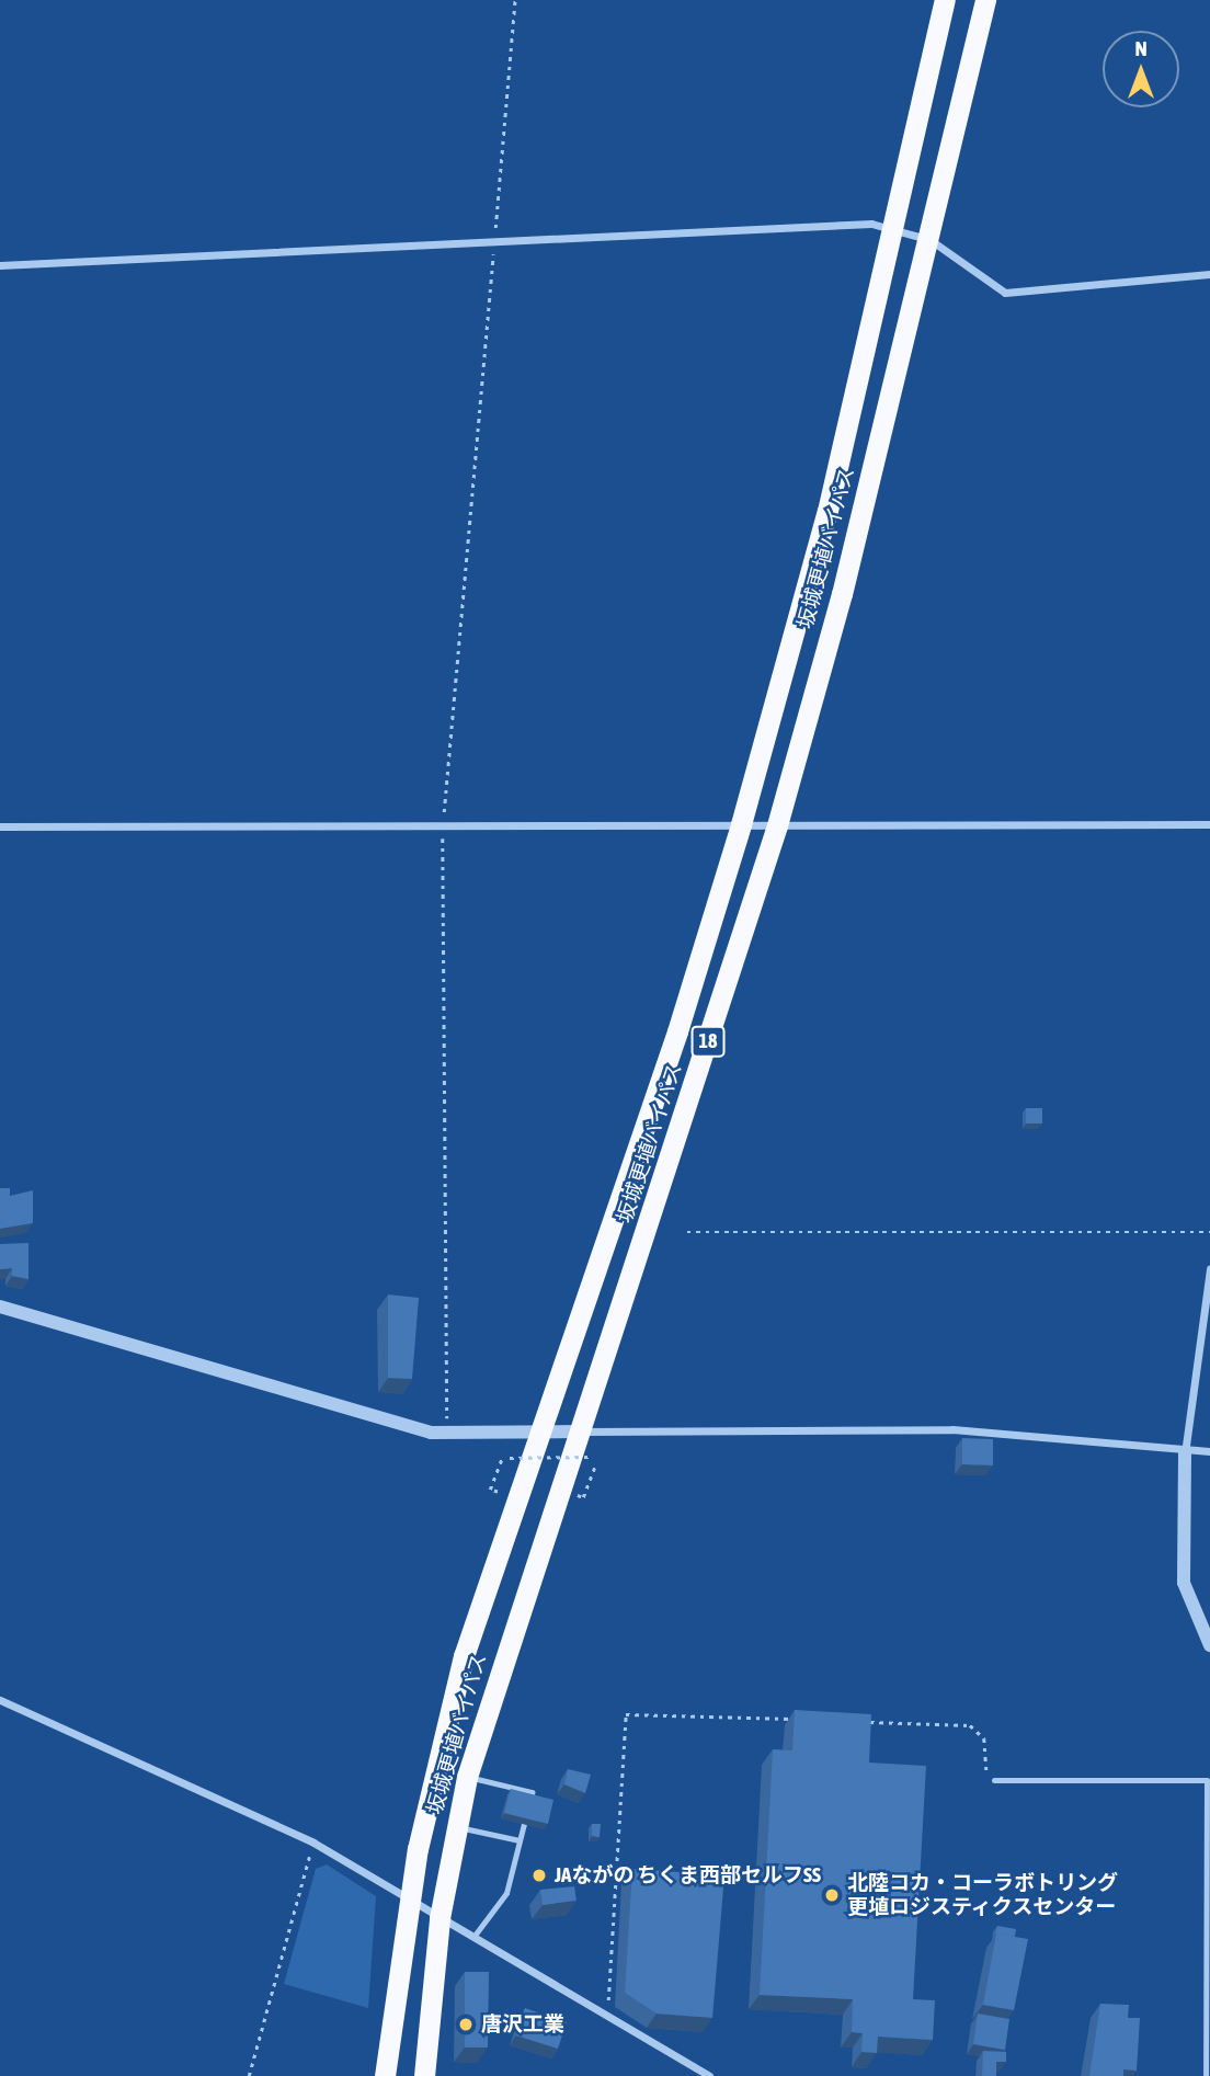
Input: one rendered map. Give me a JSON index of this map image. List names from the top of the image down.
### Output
{
  "streets": {
    "highway": ["坂城更埴バイパス", "18"]
  },
  "places": ["JAながの ちくま西部セルフSS", "北陸コカ・コーラボトリング 更埴ロジスティクスセンター", "唐沢工業"],
  "north": "top"
}
